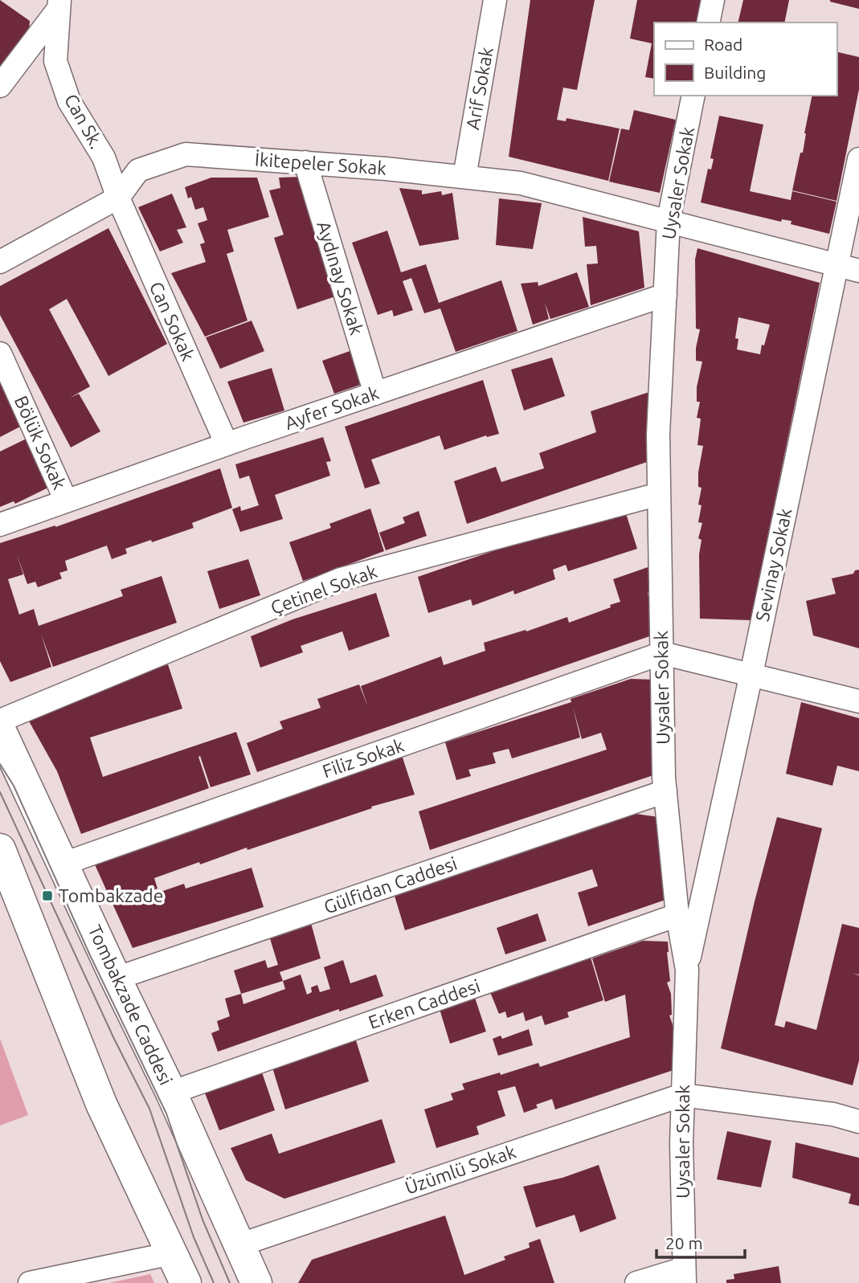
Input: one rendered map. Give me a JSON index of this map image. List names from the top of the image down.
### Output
{
  "streets": {
    "main road": ["Tombakzade Caddesi"],
    "street": [
      "Arif Sokak",
      "Can Sk.",
      "İkitepeler Sokak",
      "Uysaler Sokak",
      "Aydınay Sokak",
      "Can Sokak",
      "Ayfer Sokak",
      "Bölük Sokak",
      "Sevinay Sokak",
      "Çetinel Sokak",
      "Filiz Sokak",
      "Gülfidan Caddesi",
      "Erken Caddesi",
      "Üzümlü Sokak"
    ]
  },
  "crossings": [
    ["Arif Sokak", "İkitepeler Sokak"],
    ["Can Sk.", "İkitepeler Sokak"],
    ["Can Sk.", "Can Sokak"],
    ["İkitepeler Sokak", "Uysaler Sokak"],
    ["İkitepeler Sokak", "Aydınay Sokak"],
    ["İkitepeler Sokak", "Can Sokak"],
    ["İkitepeler Sokak", "Sevinay Sokak"],
    ["Uysaler Sokak", "Ayfer Sokak"],
    ["Uysaler Sokak", "Sevinay Sokak"],
    ["Uysaler Sokak", "Çetinel Sokak"],
    ["Uysaler Sokak", "Filiz Sokak"],
    ["Uysaler Sokak", "Gülfidan Caddesi"],
    ["Uysaler Sokak", "Erken Caddesi"],
    ["Uysaler Sokak", "Üzümlü Sokak"],
    ["Aydınay Sokak", "Ayfer Sokak"],
    ["Can Sokak", "Ayfer Sokak"],
    ["Ayfer Sokak", "Bölük Sokak"],
    ["Filiz Sokak", "Tombakzade Caddesi"],
    ["Gülfidan Caddesi", "Tombakzade Caddesi"],
    ["Erken Caddesi", "Tombakzade Caddesi"],
    ["Tombakzade Caddesi", "Üzümlü Sokak"]
  ],
  "places": {
    "transit": ["Tombakzade"]
  },
  "legend": ["Road", "Building"],
  "scale_bar": "20 m"
}
